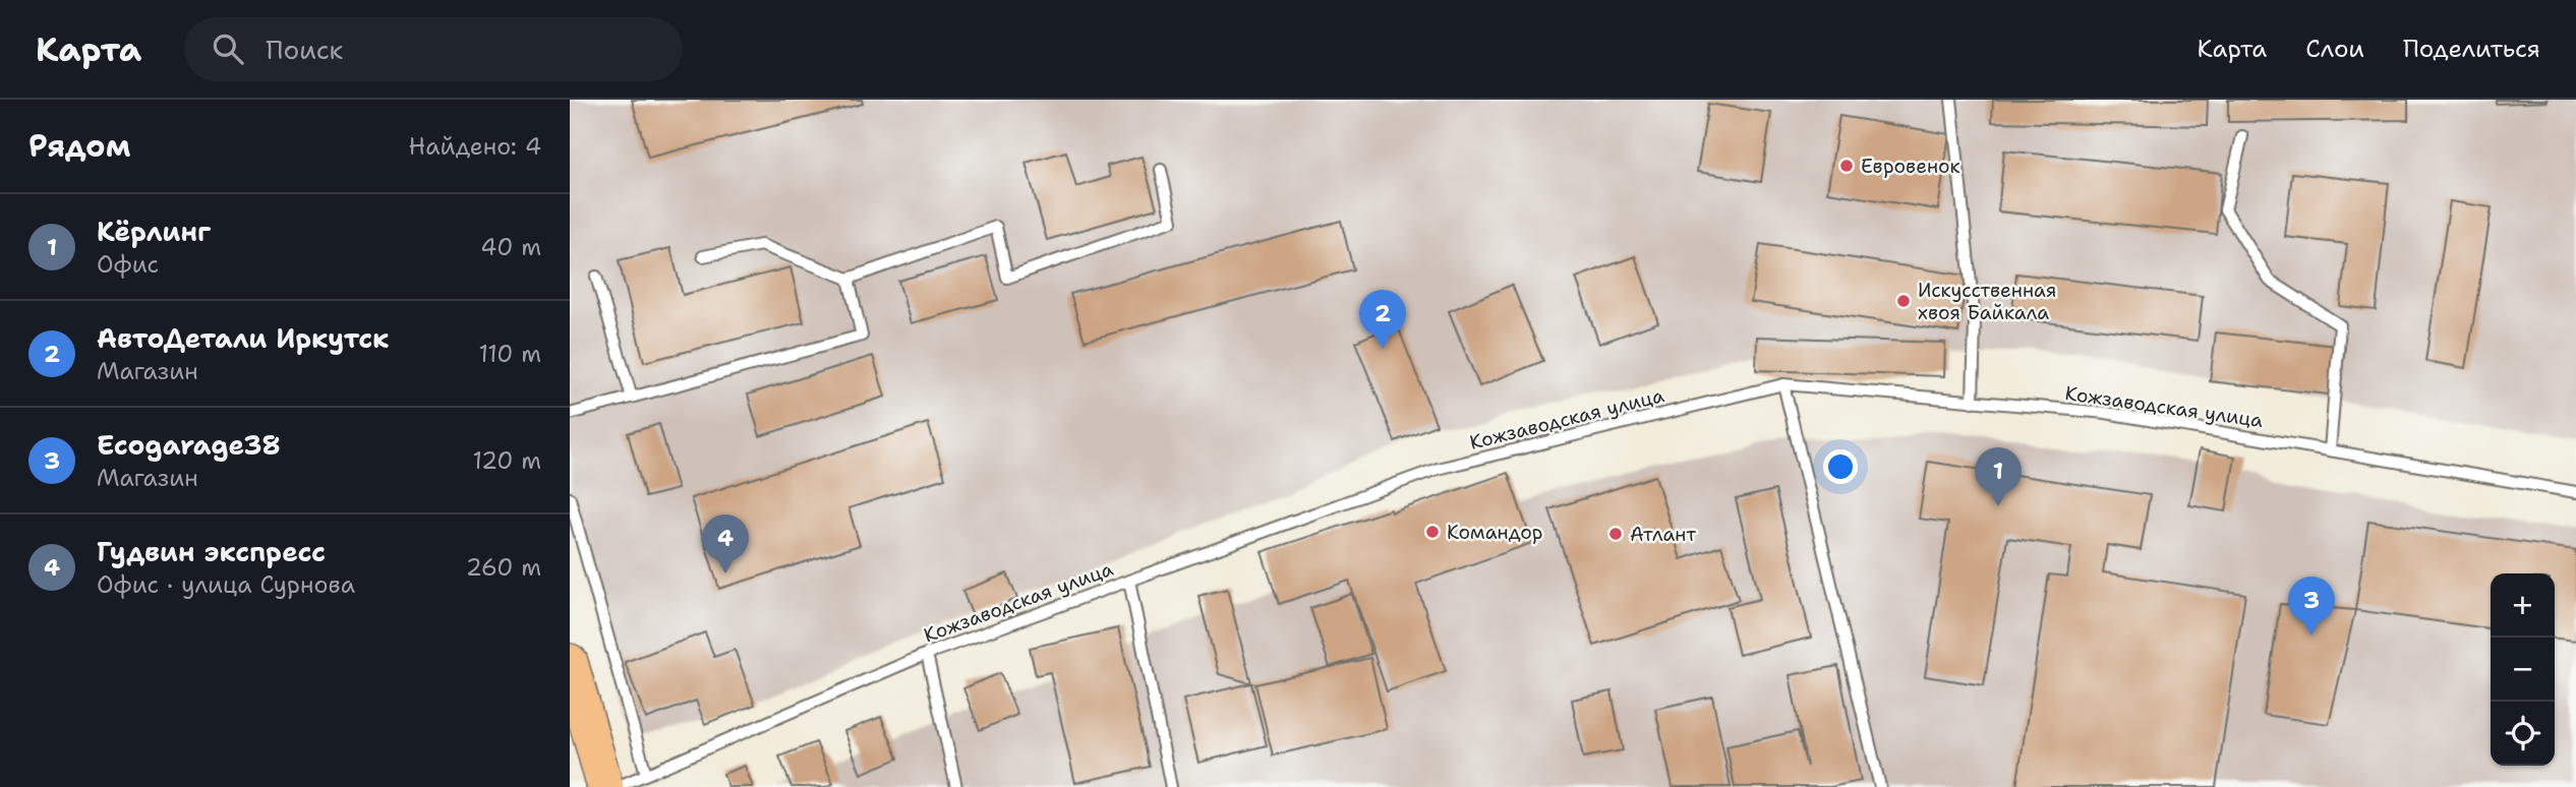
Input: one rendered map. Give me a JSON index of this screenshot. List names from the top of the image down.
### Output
{
  "streets": {
    "lane": ["Кожзаводская улица"]
  },
  "places": [
    "Евровенок",
    "Искусственная хвоя Байкала",
    "Командор",
    "Атлант"
  ],
  "page": {
    "header": "Карта",
    "search": "Поиск",
    "nav": ["Карта", "Слои", "Поделиться"],
    "heading": ["Рядом", "Найдено: 4"],
    "list": [
      {
        "mark": "1",
        "name": "Кёрлинг",
        "note": "Офис",
        "value": "40 m"
      },
      {
        "mark": "2",
        "name": "АвтоДетали Иркутск",
        "note": "Магазин",
        "value": "110 m"
      },
      {
        "mark": "3",
        "name": "Ecogarage38",
        "note": "Магазин",
        "value": "120 m"
      },
      {
        "mark": "4",
        "name": "Гудвин экспресс",
        "note": "Офис · улица Сурнова",
        "value": "260 m"
      }
    ],
    "pins": [
      "2",
      "1",
      "4",
      "3"
    ],
    "map_buttons": ["+", "−"]
  }
}
